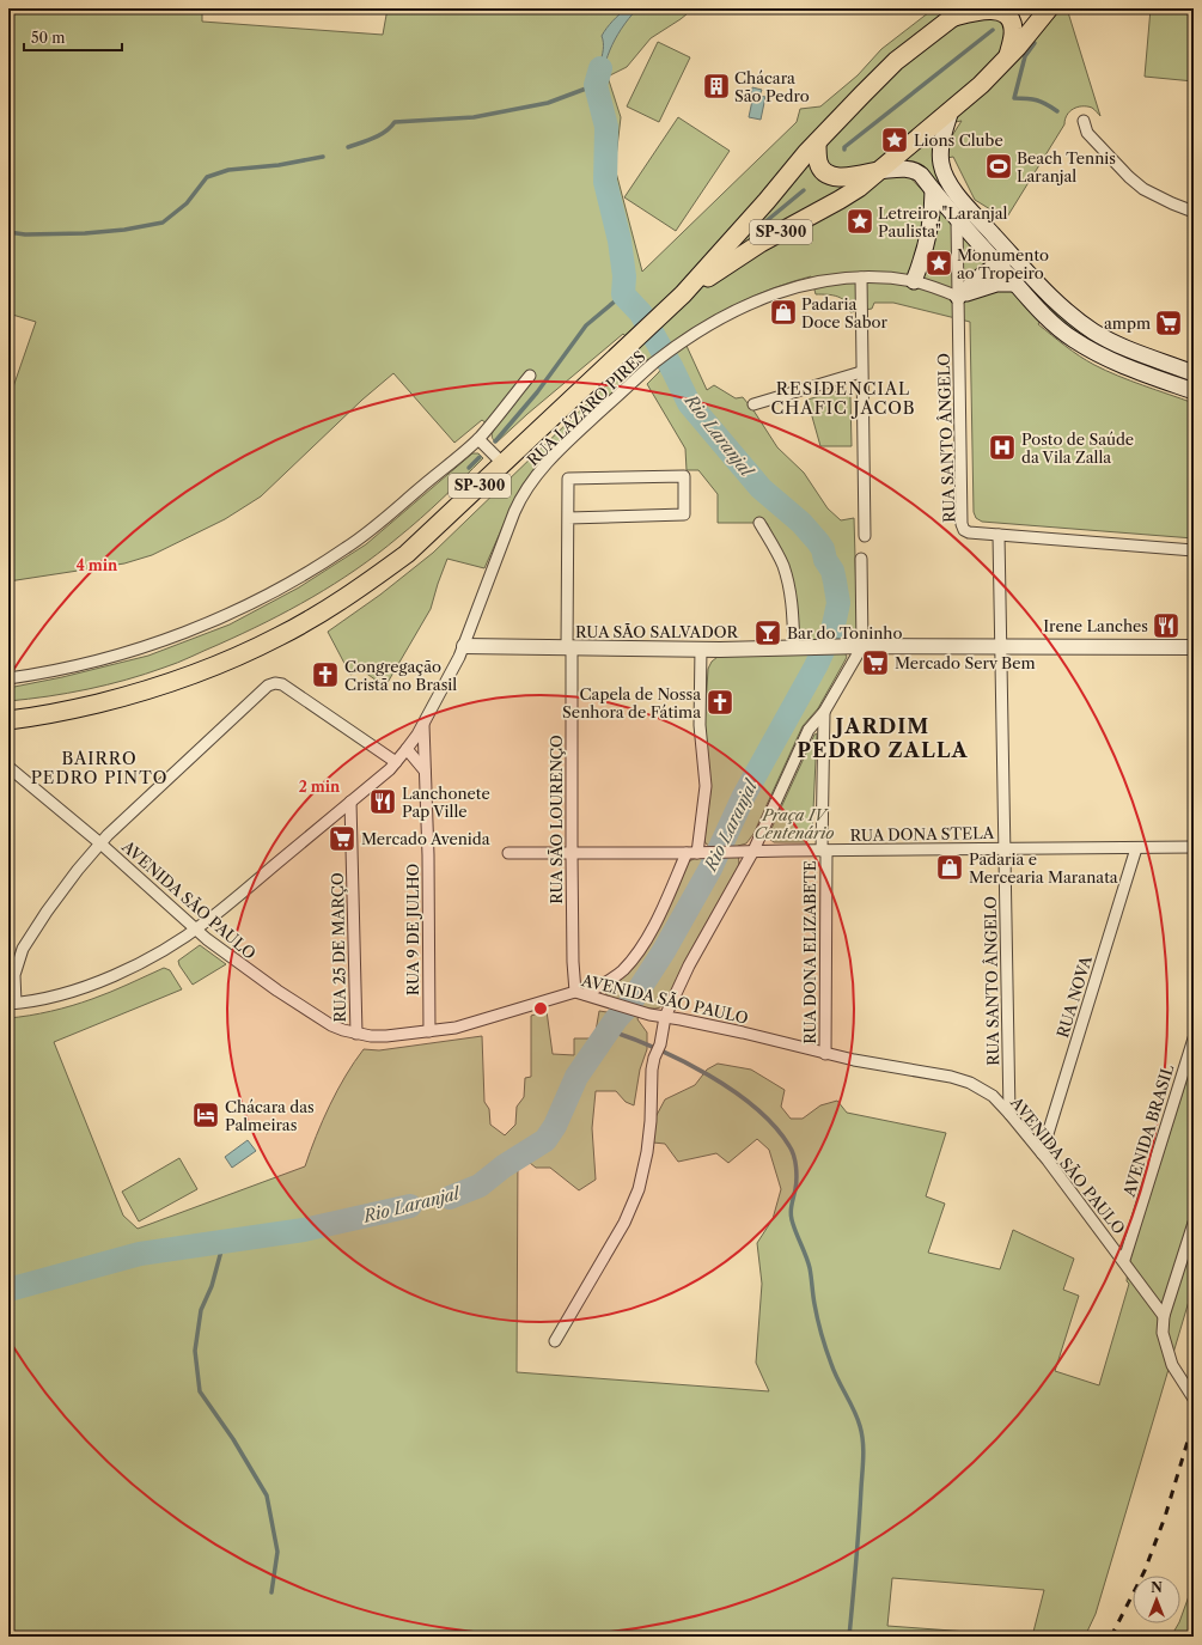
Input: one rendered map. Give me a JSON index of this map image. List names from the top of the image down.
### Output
{
  "streets": {
    "main road": ["SP-300"],
    "street": [
      "RUA LÁZARO PIRES",
      "RUA SANTO ÂNGELO",
      "RUA SÃO SALVADOR",
      "RUA SÃO LOURENÇO",
      "RUA DONA STELA",
      "AVENIDA SÃO PAULO",
      "RUA 9 DE JULHO",
      "RUA 25 DE MARÇO",
      "RUA DONA ELIZABETE",
      "RUA NOVA",
      "AVENIDA BRASIL"
    ]
  },
  "crossings": [
    ["RUA LÁZARO PIRES", "RUA SANTO ÂNGELO"],
    ["RUA LÁZARO PIRES", "RUA SÃO SALVADOR"],
    ["RUA LÁZARO PIRES", "AVENIDA SÃO PAULO"],
    ["RUA LÁZARO PIRES", "RUA 9 DE JULHO"],
    ["RUA LÁZARO PIRES", "RUA 25 DE MARÇO"],
    ["RUA SANTO ÂNGELO", "RUA SÃO SALVADOR"],
    ["RUA SANTO ÂNGELO", "RUA DONA STELA"],
    ["RUA SANTO ÂNGELO", "AVENIDA SÃO PAULO"],
    ["RUA SÃO SALVADOR", "RUA SÃO LOURENÇO"],
    ["RUA SÃO LOURENÇO", "RUA DONA STELA"],
    ["RUA SÃO LOURENÇO", "AVENIDA SÃO PAULO"],
    ["RUA DONA STELA", "RUA DONA ELIZABETE"],
    ["RUA DONA STELA", "RUA NOVA"],
    ["AVENIDA SÃO PAULO", "RUA 9 DE JULHO"],
    ["AVENIDA SÃO PAULO", "RUA 25 DE MARÇO"],
    ["AVENIDA SÃO PAULO", "RUA DONA ELIZABETE"],
    ["AVENIDA SÃO PAULO", "RUA NOVA"],
    ["AVENIDA SÃO PAULO", "AVENIDA BRASIL"]
  ],
  "districts": ["RESIDENCIAL CHAFIC JACOB", "JARDIM PEDRO ZALLA", "BAIRRO PEDRO PINTO"],
  "water": ["Rio Laranjal"],
  "parks": ["Praça IV Centenário"],
  "places": {
    "building": ["Chácara São Pedro"],
    "place": ["Lions Clube", "Letreiro \"Laranjal Paulista\"", "Monumento ao Tropeiro"],
    "sports": ["Beach Tennis Laranjal"],
    "shop": ["Padaria Doce Sabor", "Padaria e Mercearia Maranata"],
    "supermarket": ["ampm", "Mercado Serv Bem", "Mercado Avenida"],
    "hospital": ["Posto de Saúde da Vila Zalla"],
    "restaurant": ["Irene Lanches", "Lanchonete Pap Ville"],
    "bar": ["Bar do Toninho"],
    "church": ["Congregação Cristã no Brasil", "Capela de Nossa Senhora de Fátima"],
    "hotel": ["Chácara das Palmeiras"]
  },
  "scale_bar": "50 m",
  "north": "top",
  "rings": ["4 min", "2 min"]
}
